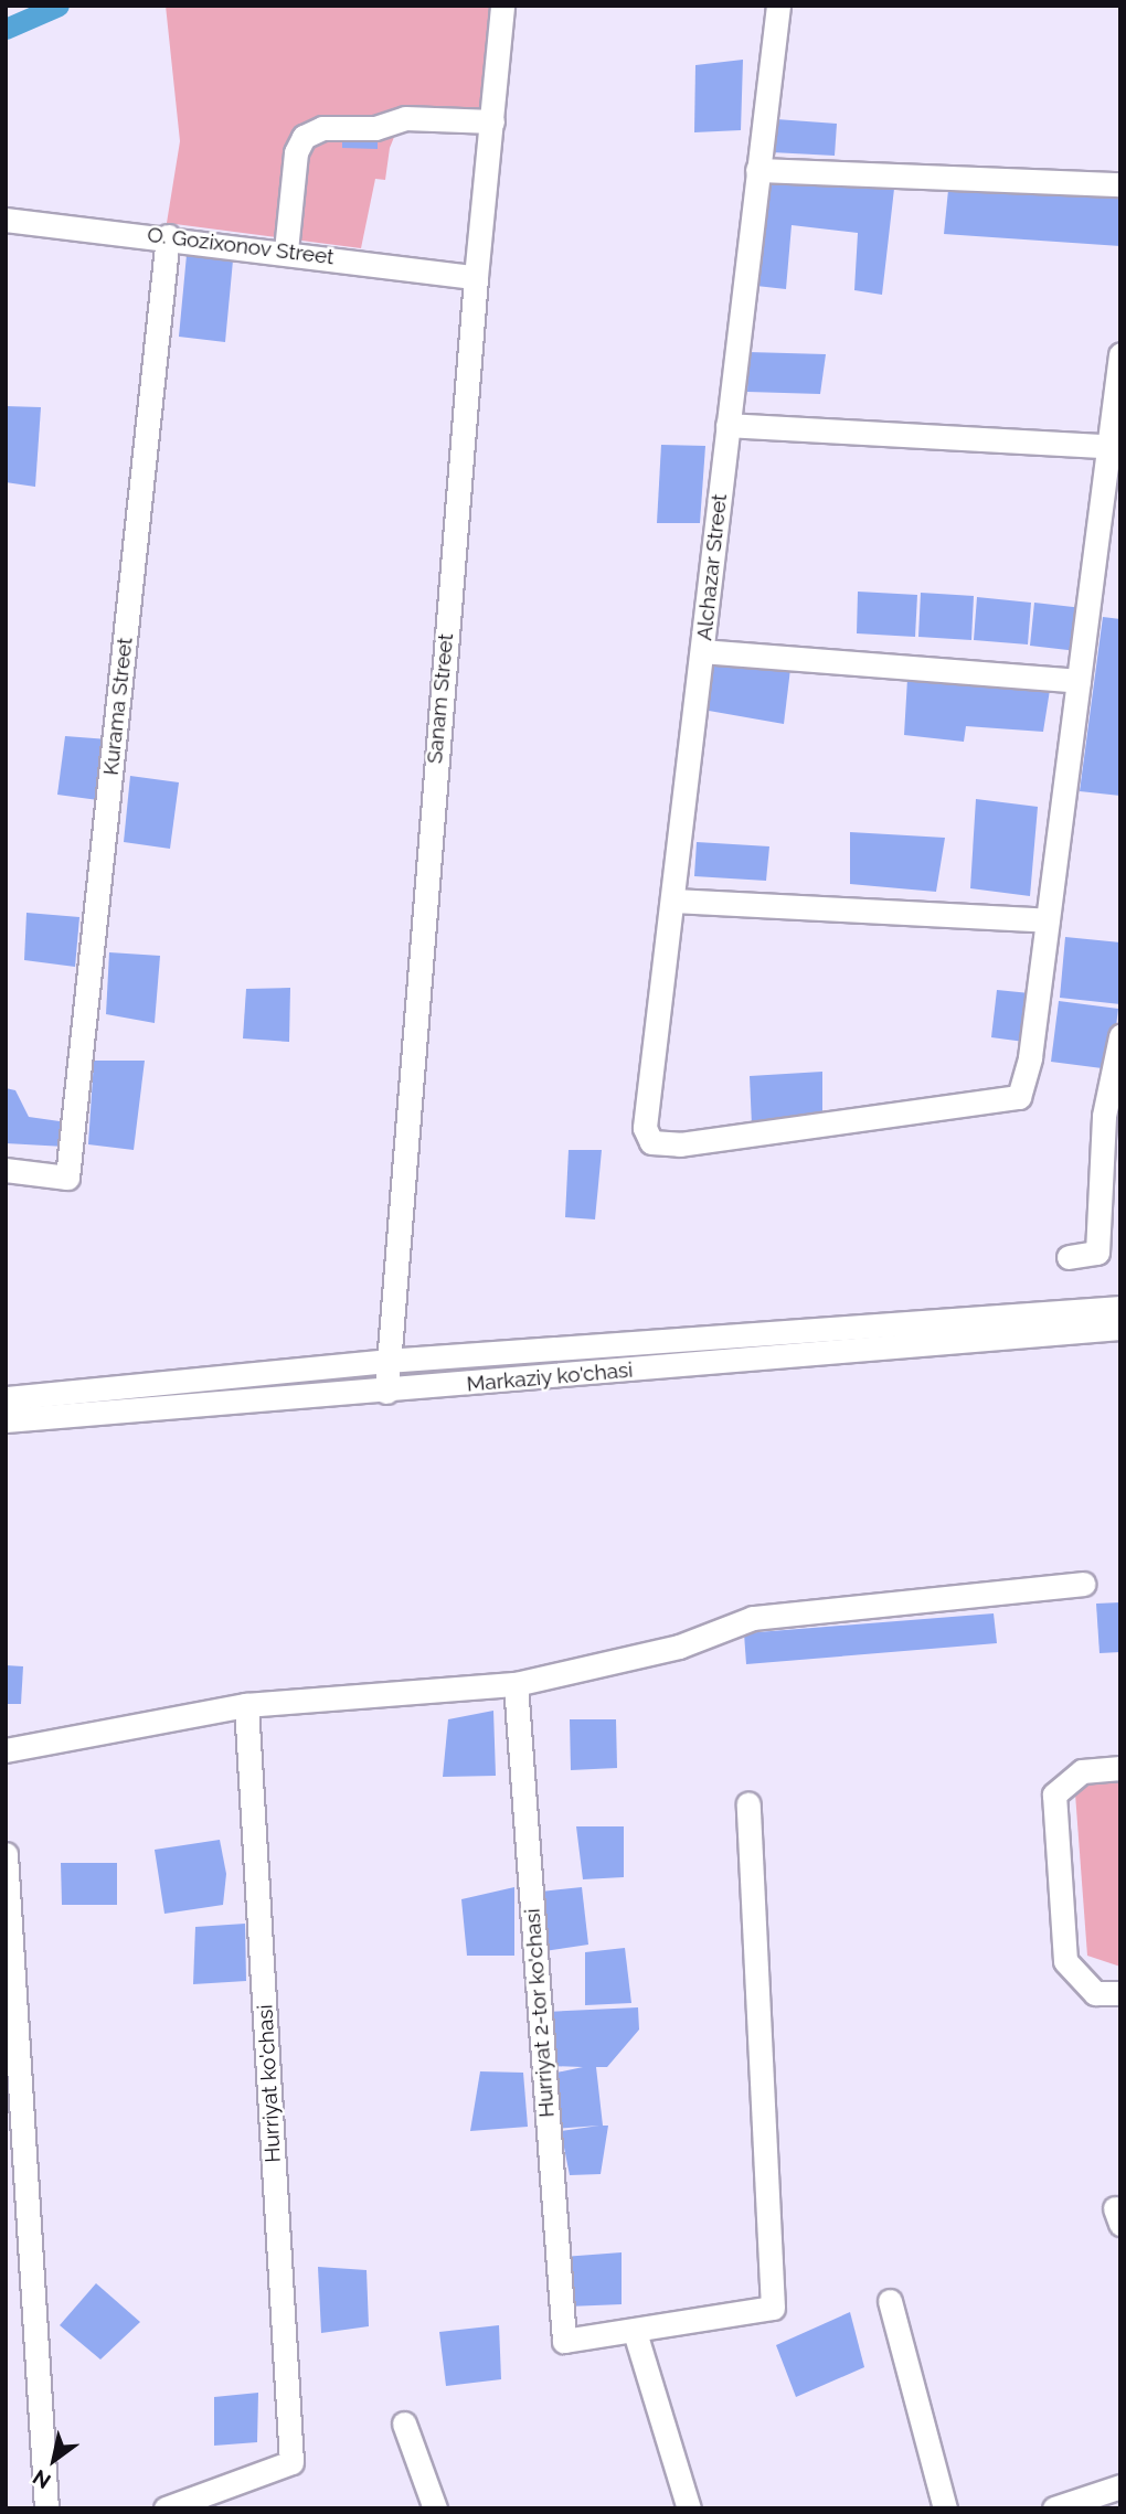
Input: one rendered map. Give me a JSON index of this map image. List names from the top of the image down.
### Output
{
  "streets": {
    "street": [
      "O. Gozixonov Street",
      "Alchazar Street",
      "Sanam Street",
      "Kurama Street",
      "Markaziy ko'chasi",
      "Hurriyat 2-tor ko'chasi",
      "Hurriyat ko'chasi"
    ]
  },
  "crossings": [
    ["O. Gozixonov Street", "Sanam Street"],
    ["O. Gozixonov Street", "Kurama Street"],
    ["Sanam Street", "Markaziy ko'chasi"]
  ],
  "north": "bottom left"
}
